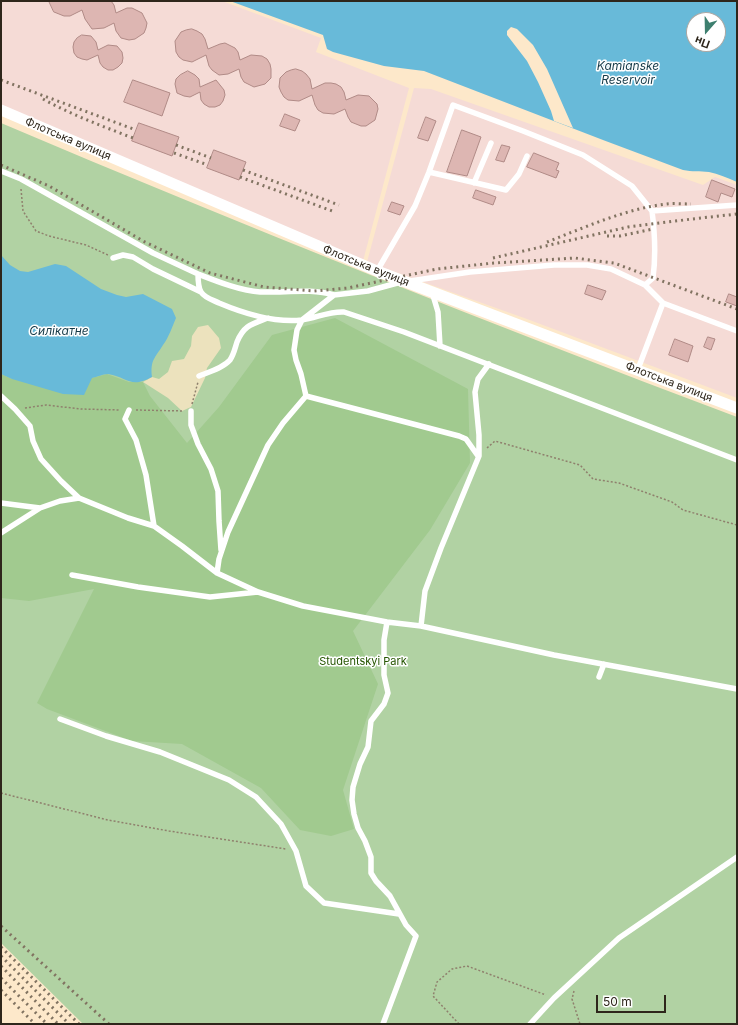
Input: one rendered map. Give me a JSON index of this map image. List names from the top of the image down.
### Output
{
  "streets": {
    "street": ["Флотська вулиця"]
  },
  "water": ["Kamianske Reservoir", "Силікатне"],
  "parks": ["Studentskyi Park"],
  "scale_bar": "50 m",
  "north": "bottom"
}
